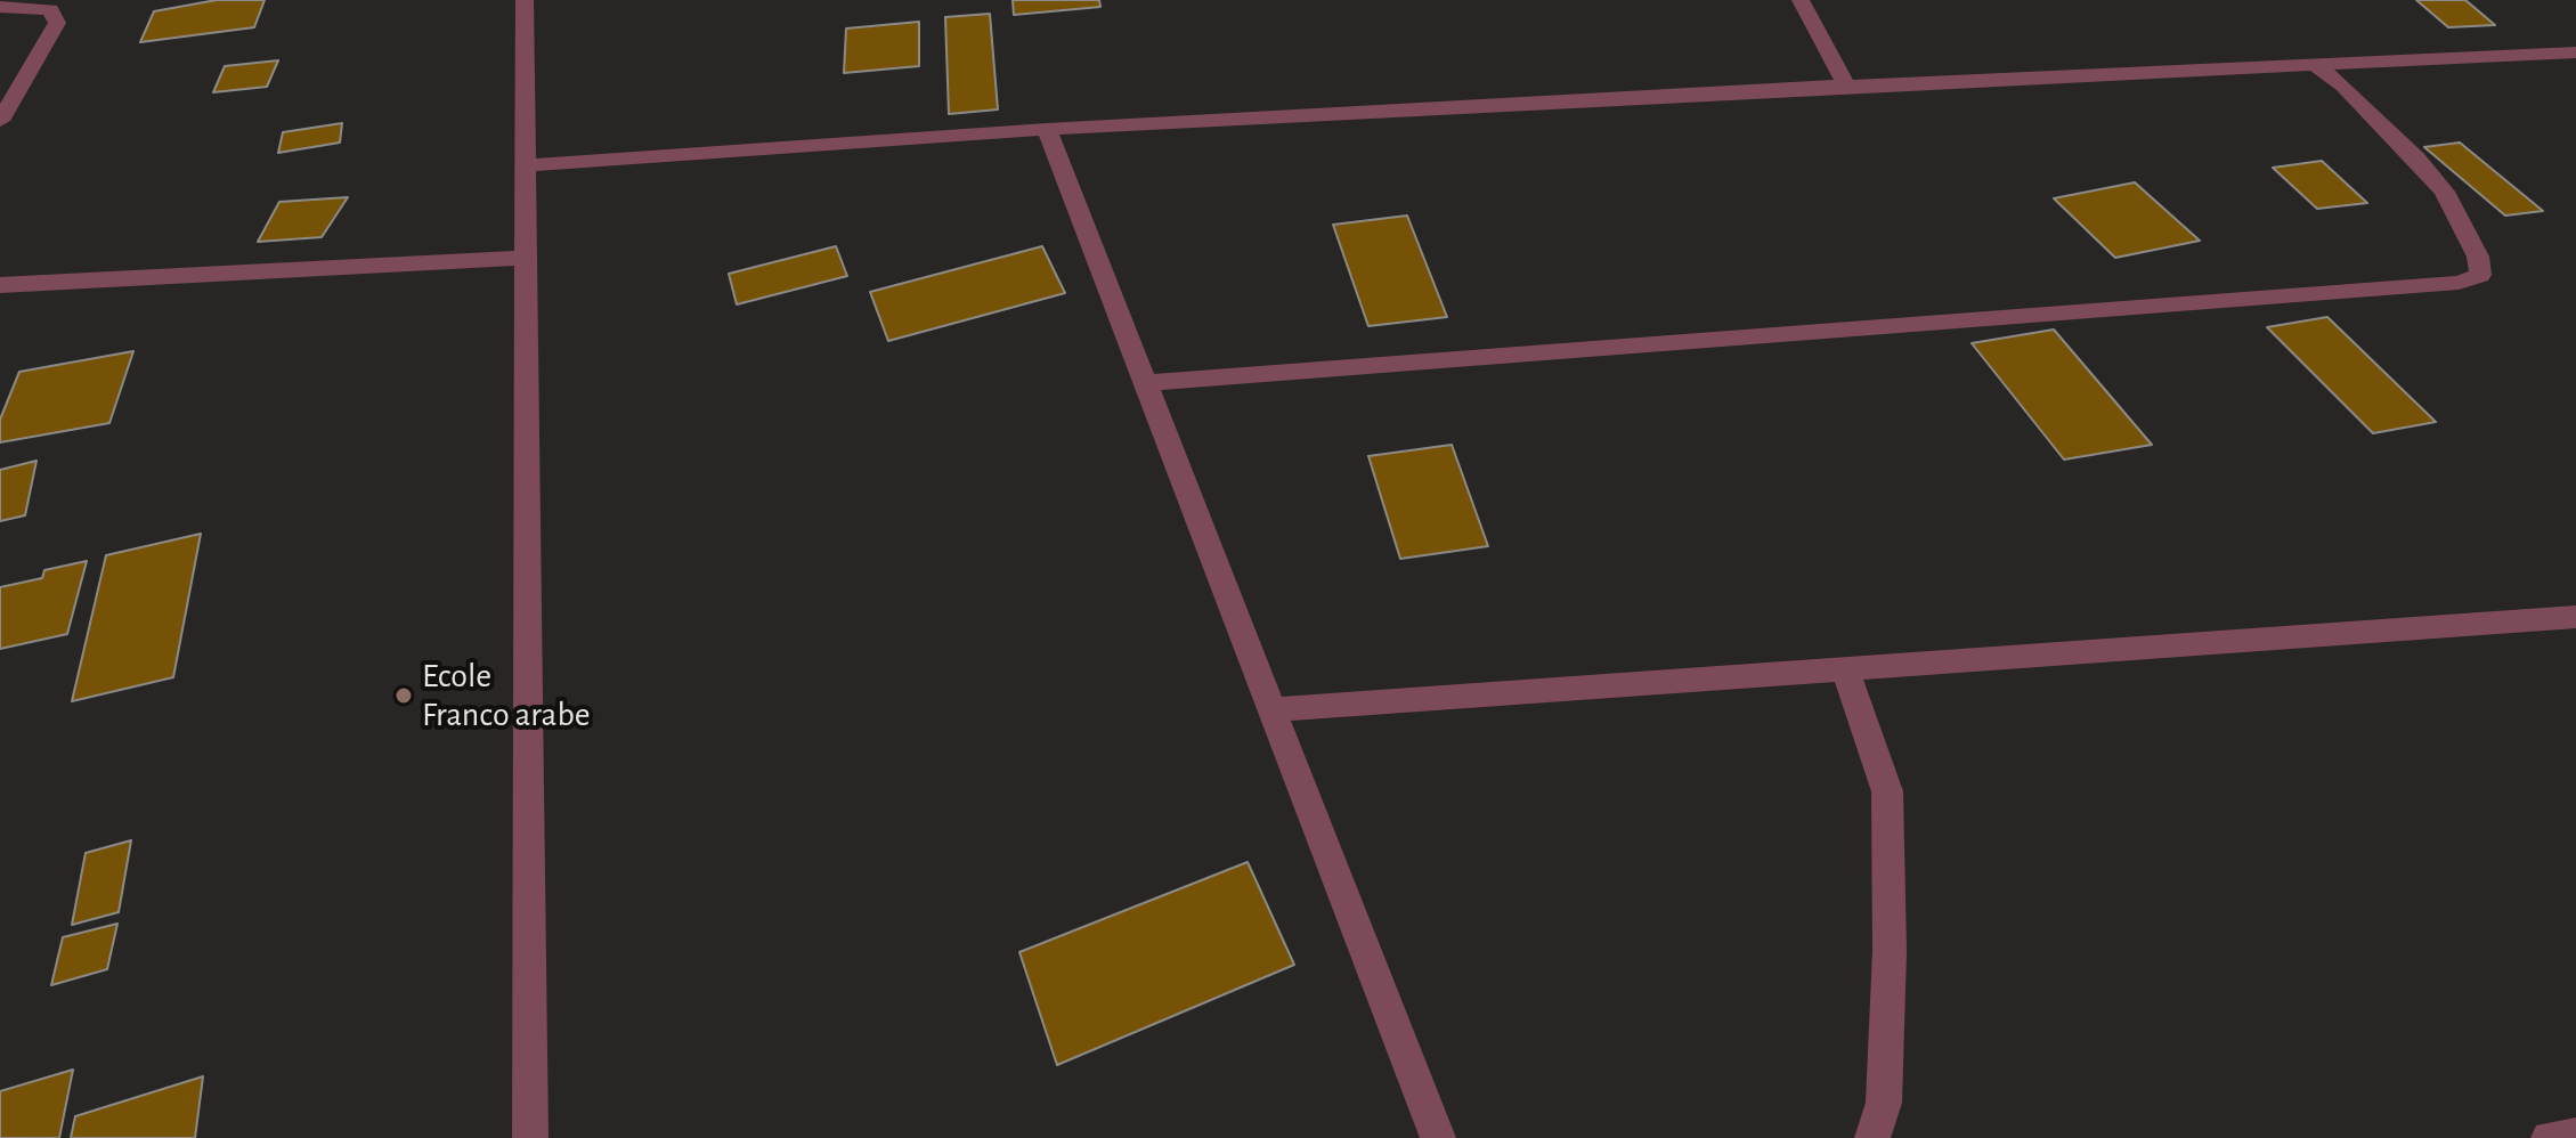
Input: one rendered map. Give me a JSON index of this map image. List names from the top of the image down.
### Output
{
  "places": ["Ecole Franco arabe"]
}
